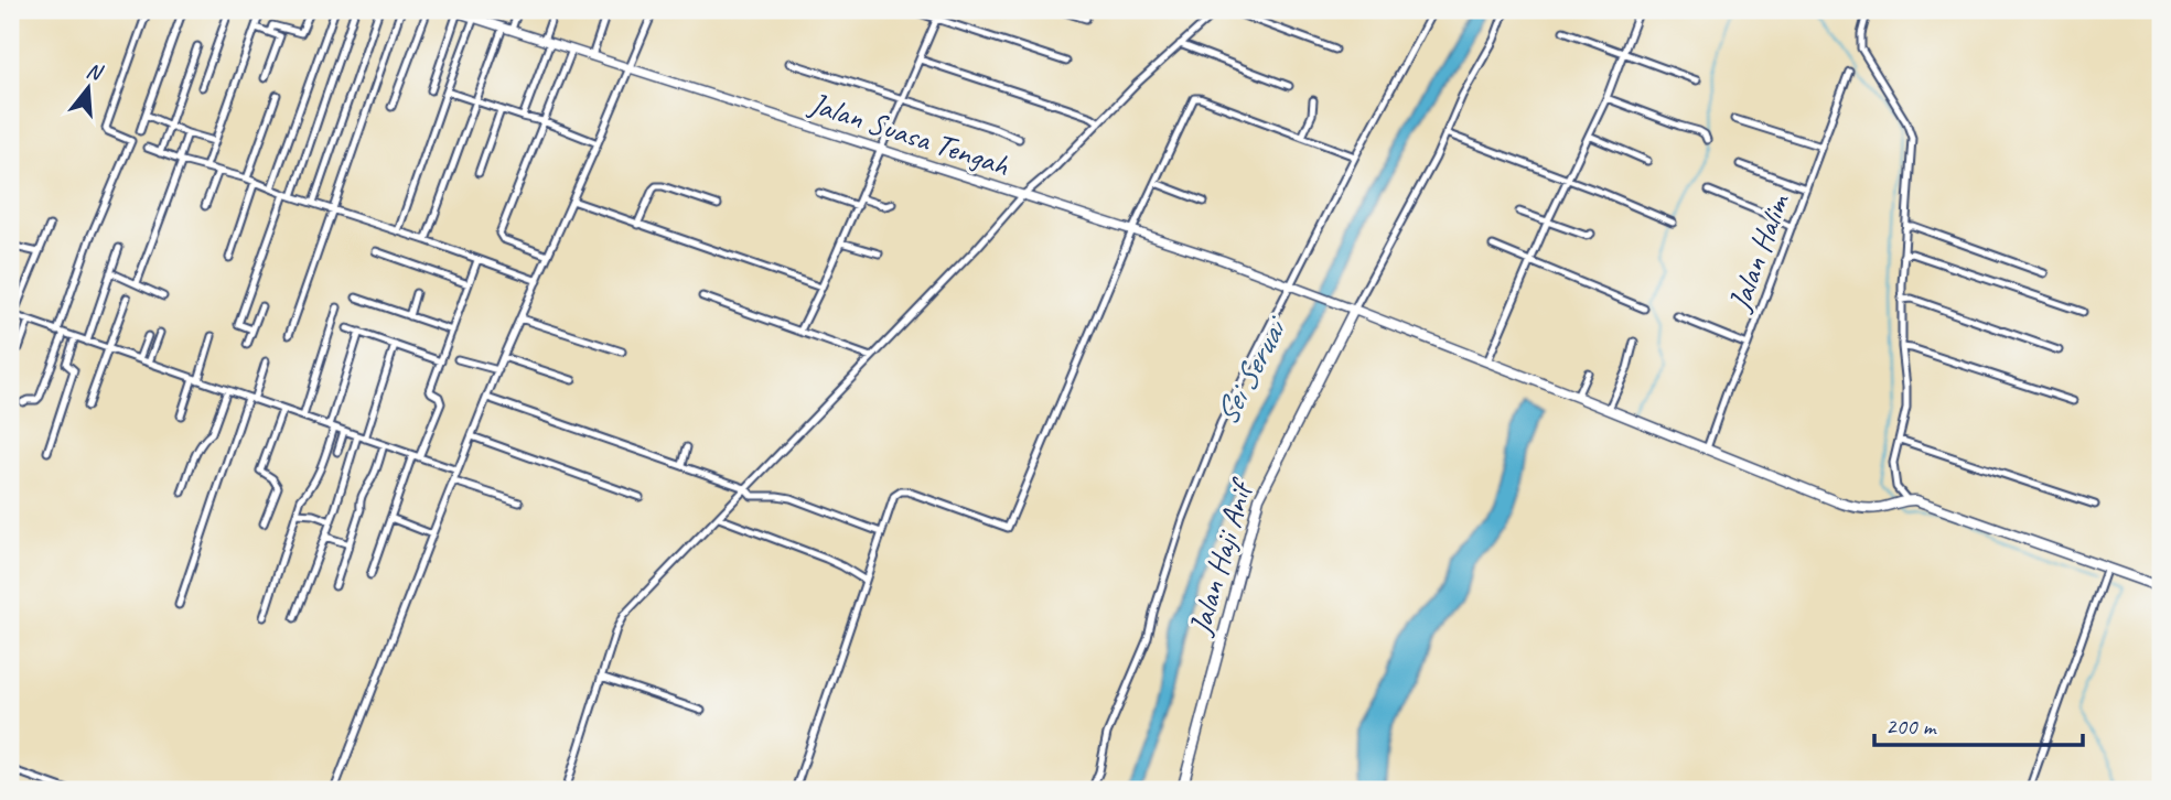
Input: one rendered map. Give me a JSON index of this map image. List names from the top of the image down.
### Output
{
  "streets": {
    "main road": ["Jalan Haji Anif"],
    "street": ["Jalan Suasa Tengah", "Jalan Halim"]
  },
  "crossings": [
    ["Jalan Suasa Tengah", "Jalan Haji Anif"]
  ],
  "water": ["Sei Seruai"],
  "scale_bar": "200 m",
  "north": "top"
}
